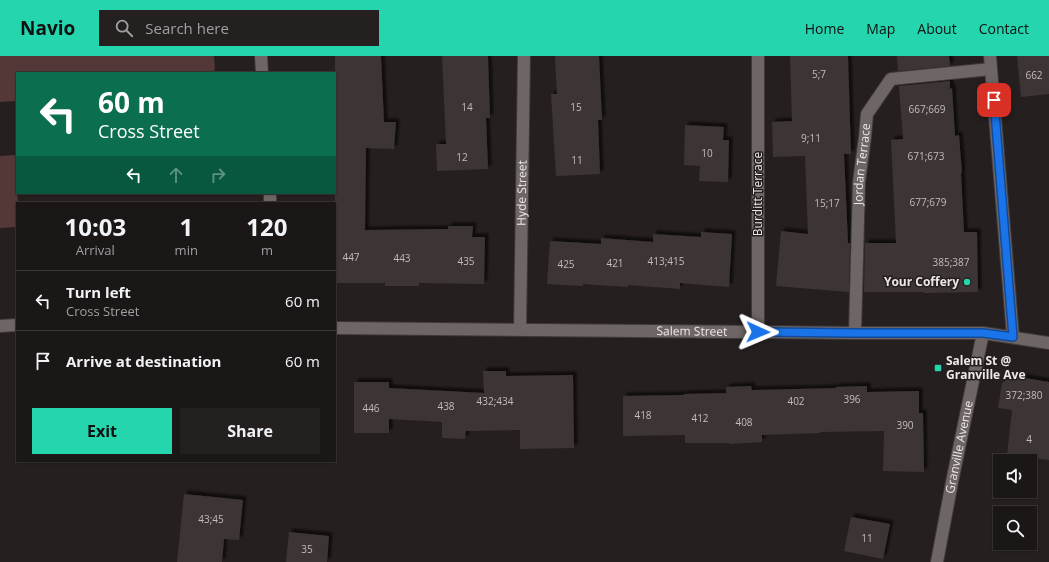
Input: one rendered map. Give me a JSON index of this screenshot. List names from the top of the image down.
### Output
{
  "streets": {
    "street": [
      "Jordan Terrace",
      "Hyde Street",
      "Burditt Terrace",
      "Salem Street",
      "Granville Avenue"
    ]
  },
  "crossings": [
    ["Jordan Terrace", "Salem Street"],
    ["Hyde Street", "Salem Street"],
    ["Burditt Terrace", "Salem Street"],
    ["Salem Street", "Granville Avenue"]
  ],
  "places": {
    "other": ["Your Coffery"],
    "transit": ["Salem St @ Granville Ave"]
  },
  "house_numbers": [
    "5;7",
    "662",
    "14",
    "15",
    "667;669",
    "9;11",
    "10",
    "671;673",
    "12",
    "11",
    "677;679",
    "15;17",
    "447",
    "443",
    "435",
    "413;415",
    "385;387",
    "421",
    "425",
    "372;380",
    "396",
    "432;434",
    "402",
    "438",
    "446",
    "418",
    "412",
    "408",
    "390",
    "4",
    "43;45",
    "11",
    "35"
  ],
  "page": {
    "header": "Navio",
    "search": "Search here",
    "nav": [
      "Home",
      "Map",
      "About",
      "Contact"
    ],
    "turn": ["60 m", "Cross Street"],
    "eta": [
      "10:03",
      "Arrival",
      "1",
      "min",
      "120",
      "m"
    ],
    "list": [
      {
        "name": "Turn left",
        "note": "Cross Street",
        "value": "60 m"
      },
      {
        "name": "Arrive at destination",
        "value": "60 m"
      }
    ],
    "buttons": ["Exit", "Share"]
  }
}
